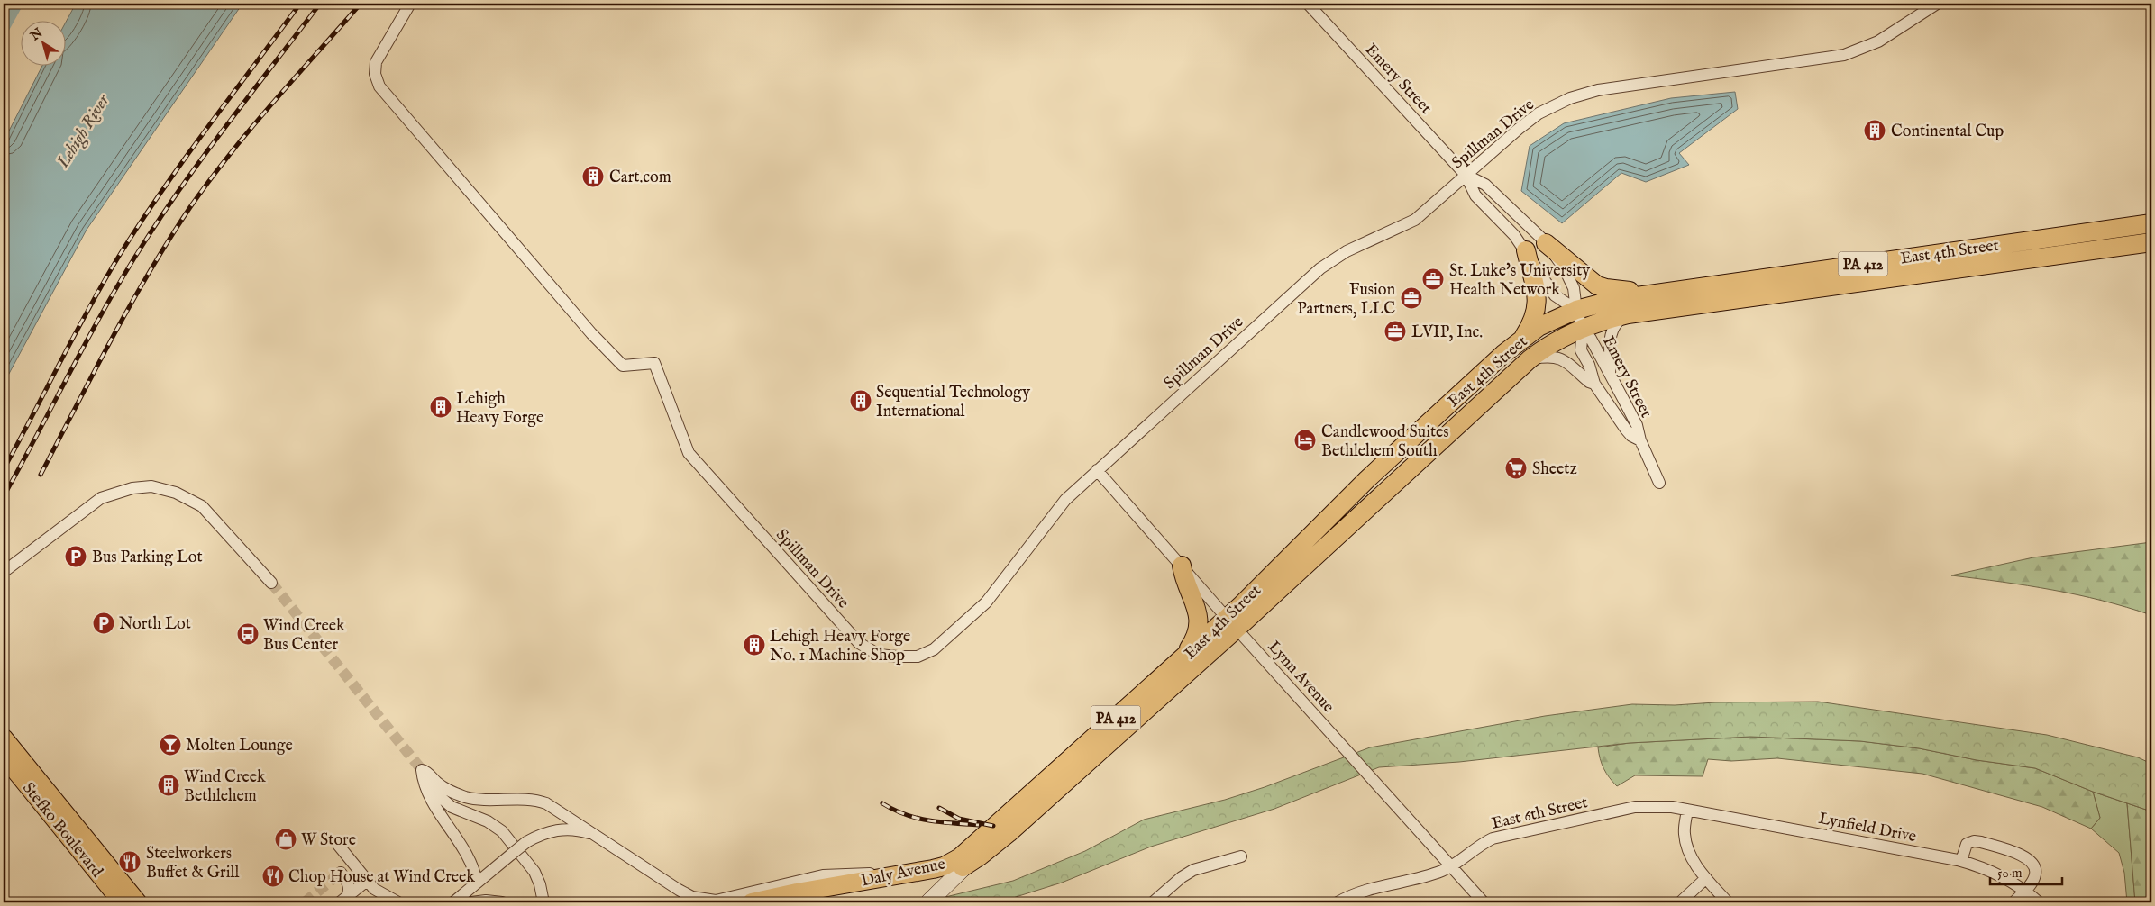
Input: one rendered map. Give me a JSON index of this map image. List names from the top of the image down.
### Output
{
  "streets": {
    "highway": ["East 4th Street", "PA 412", "Daly Avenue"],
    "main road": ["Stefko Boulevard"],
    "street": [
      "Emery Street",
      "Spillman Drive",
      "Lynn Avenue",
      "East 6th Street",
      "Lynfield Drive"
    ]
  },
  "crossings": [
    ["Emery Street", "Spillman Drive"],
    ["Emery Street", "East 4th Street"],
    ["Spillman Drive", "Lynn Avenue"],
    ["East 4th Street", "Lynn Avenue"],
    ["East 4th Street", "Daly Avenue"],
    ["Lynn Avenue", "East 6th Street"],
    ["East 6th Street", "Lynfield Drive"]
  ],
  "water": ["Lehigh River"],
  "places": {
    "building": [
      "Continental Cup",
      "Cart.com",
      "Sequential Technology International",
      "Lehigh Heavy Forge",
      "Lehigh Heavy Forge No. 1 Machine Shop",
      "Wind Creek Bethlehem"
    ],
    "office": ["St. Luke's University Health Network", "Fusion Partners, LLC", "LVIP, Inc."],
    "hotel": ["Candlewood Suites Bethlehem South"],
    "supermarket": ["Sheetz"],
    "parking": ["Bus Parking Lot", "North Lot"],
    "bus stop": ["Wind Creek Bus Center"],
    "bar": ["Molten Lounge"],
    "shop": ["W Store"],
    "restaurant": ["Steelworkers Buffet & Grill", "Chop House at Wind Creek"]
  },
  "scale_bar": "50 m",
  "north": "top left"
}
